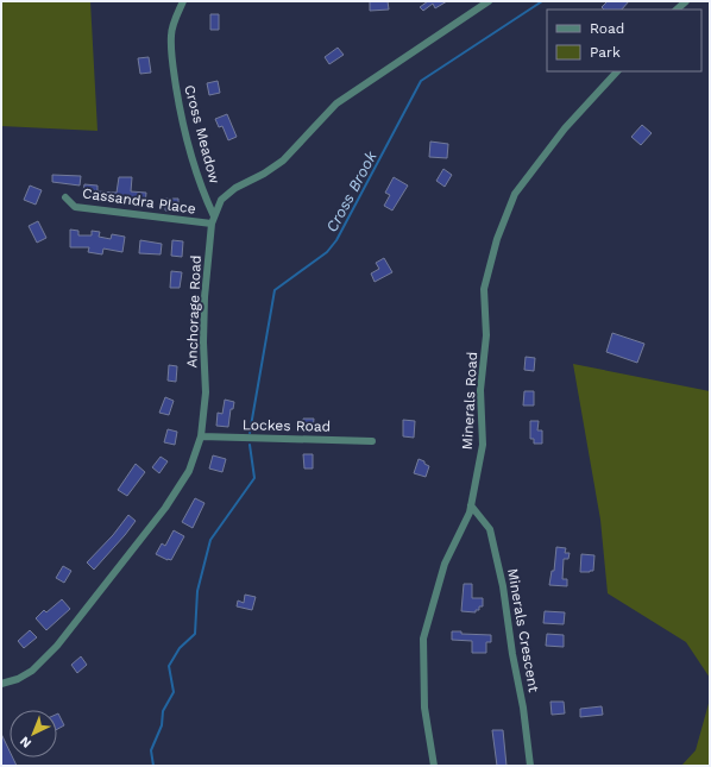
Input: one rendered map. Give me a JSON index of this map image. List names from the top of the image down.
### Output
{
  "streets": {
    "street": [
      "Cross Meadow",
      "Cassandra Place",
      "Anchorage Road",
      "Minerals Road",
      "Lockes Road",
      "Minerals Crescent"
    ]
  },
  "crossings": [
    ["Cross Meadow", "Anchorage Road"],
    ["Cassandra Place", "Anchorage Road"],
    ["Anchorage Road", "Lockes Road"],
    ["Minerals Road", "Minerals Crescent"]
  ],
  "water": ["Cross Brook"],
  "legend": ["Road", "Park"],
  "north": "bottom left"
}
